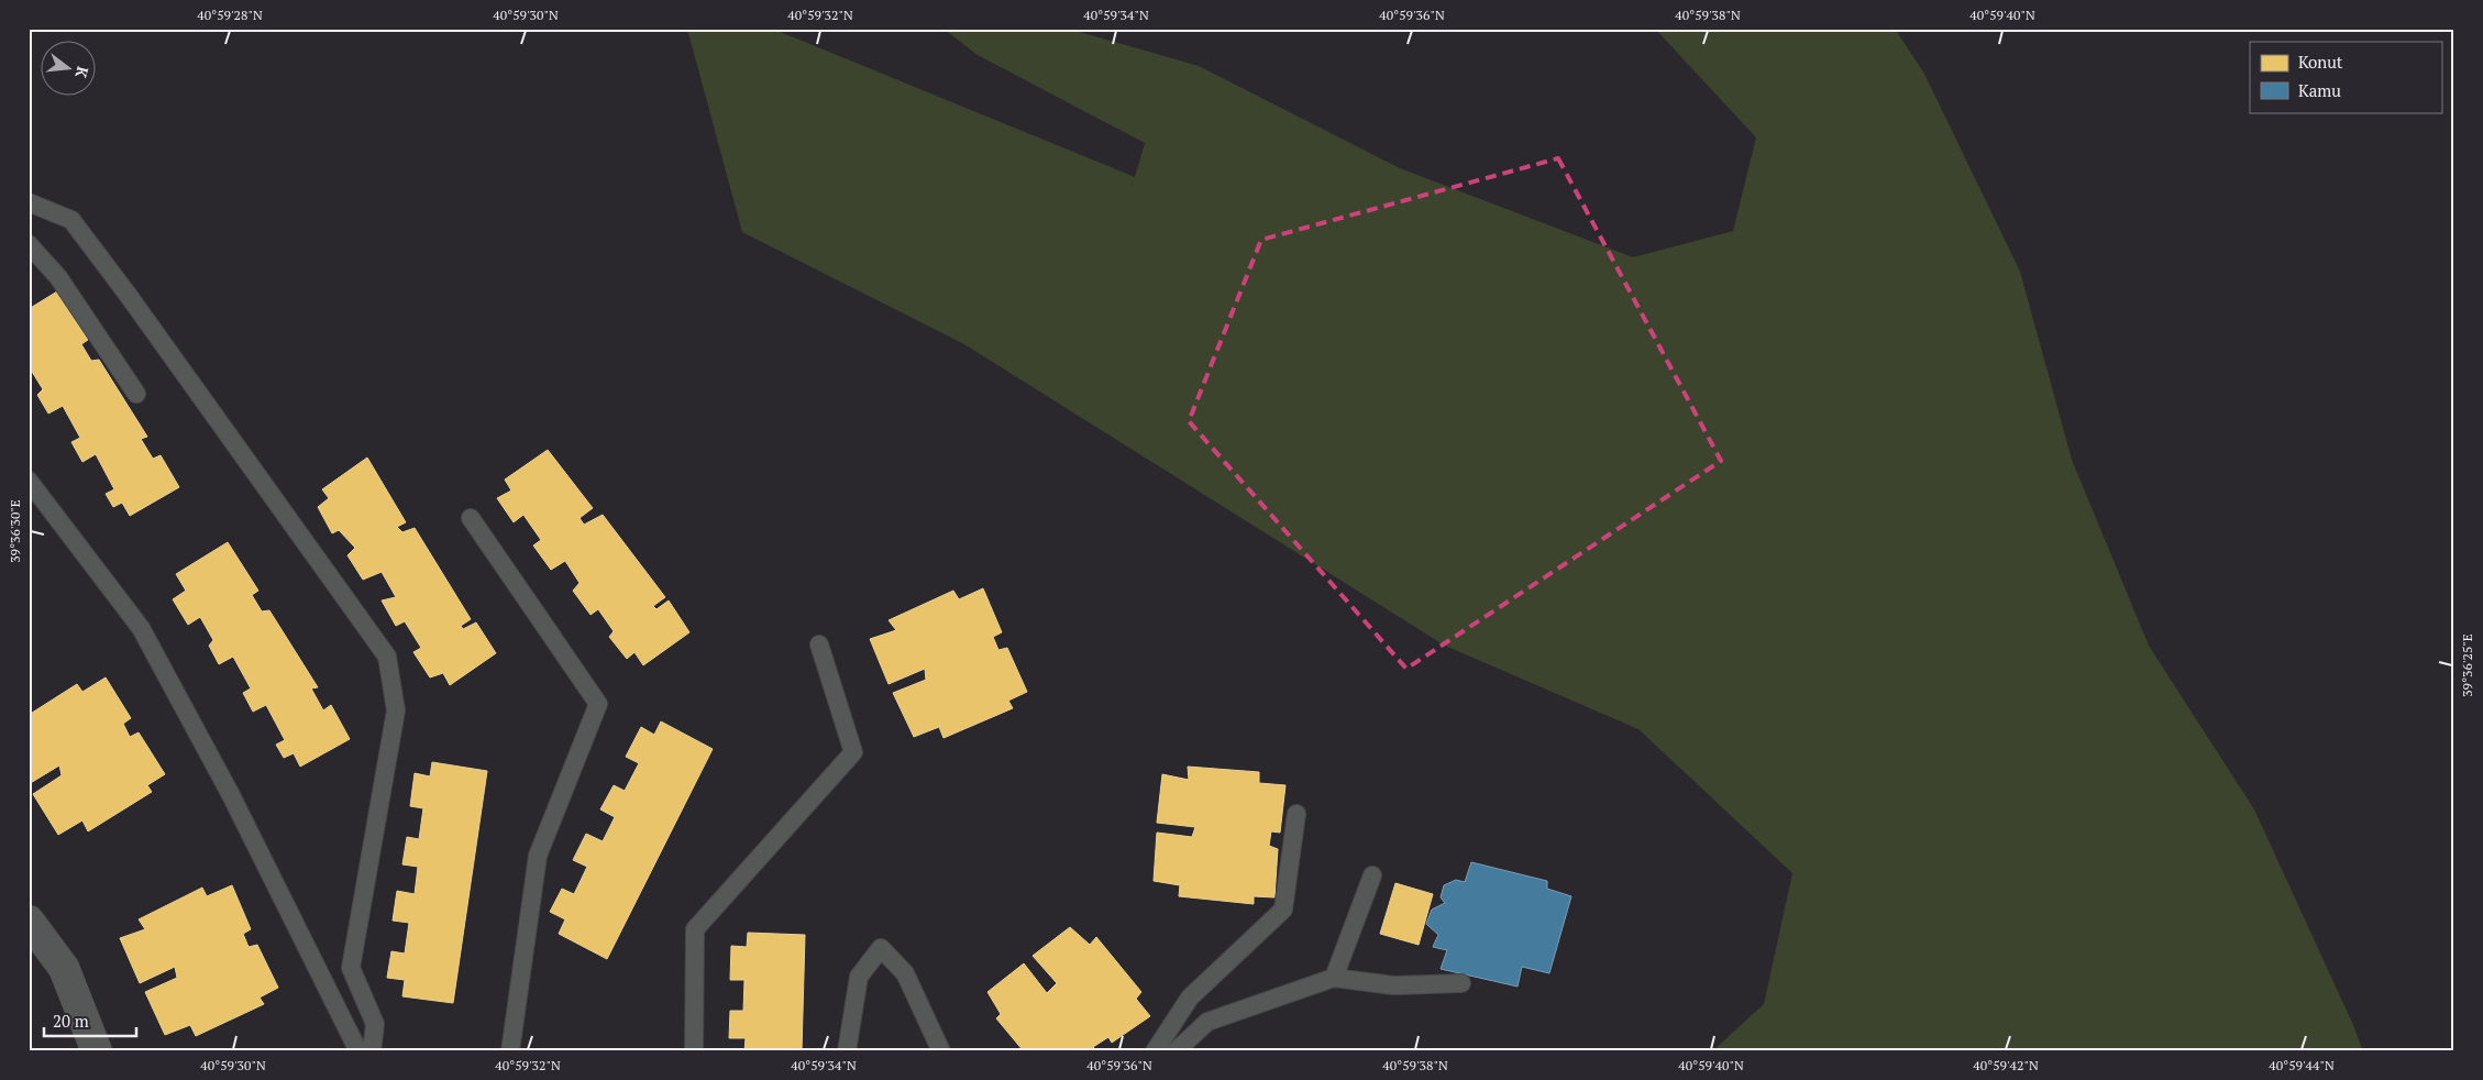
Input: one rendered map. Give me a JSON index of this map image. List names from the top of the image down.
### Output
{
  "legend": ["Konut", "Kamu"],
  "scale_bar": "20 m",
  "north": "right",
  "coordinates": [
    "40°59'28\"N",
    "40°59'30\"N",
    "40°59'32\"N",
    "40°59'34\"N",
    "40°59'36\"N",
    "40°59'38\"N",
    "40°59'40\"N",
    "39°36'30\"E",
    "39°36'25\"E",
    "40°59'42\"N",
    "40°59'44\"N"
  ]
}
